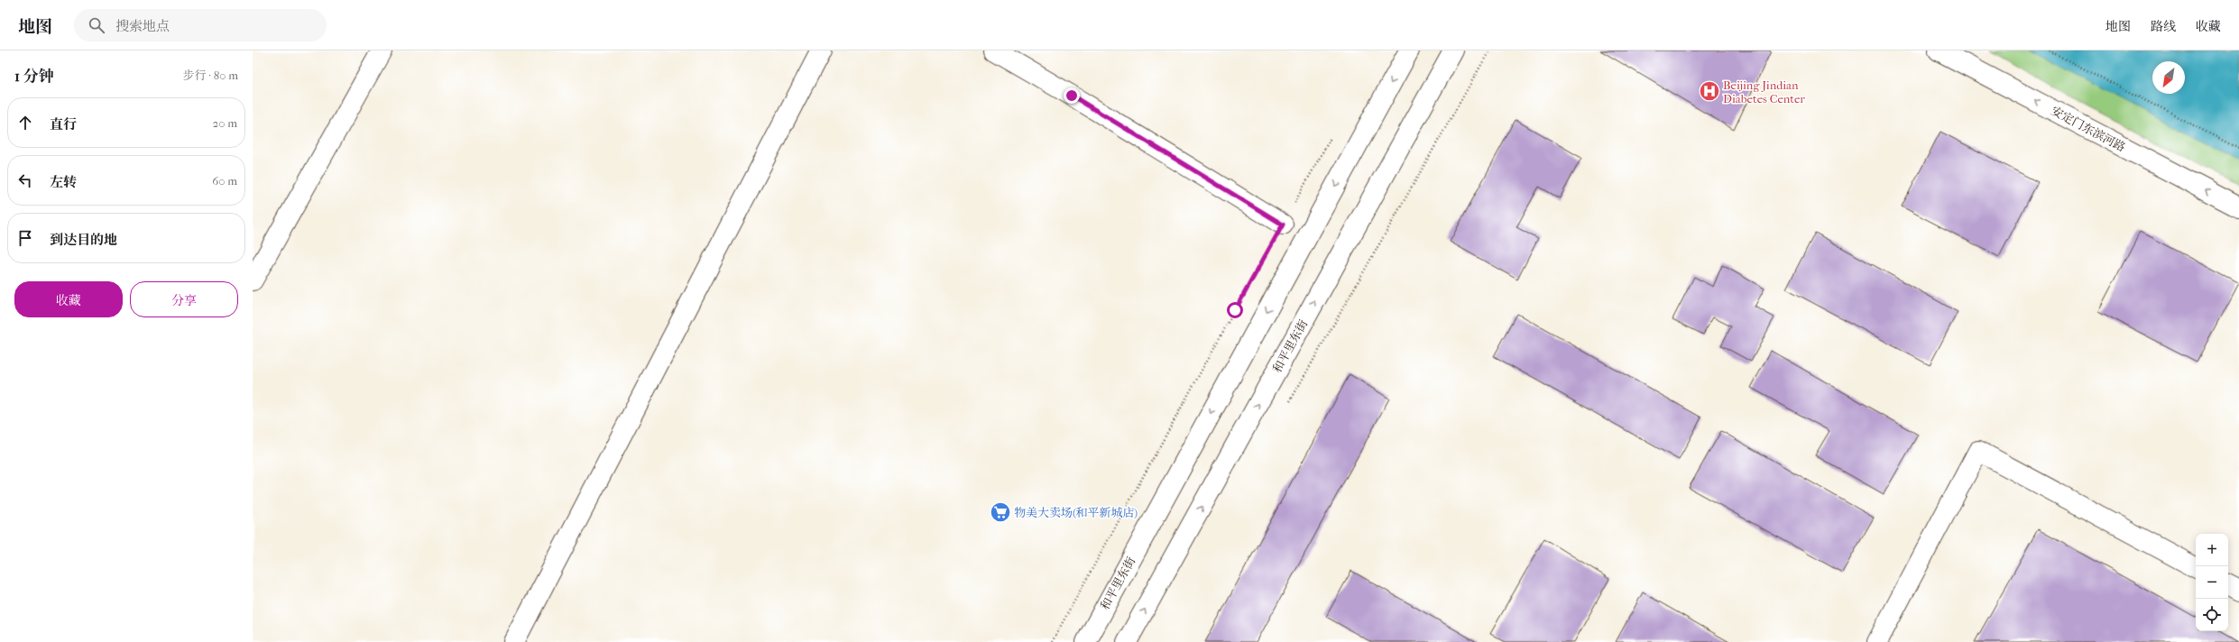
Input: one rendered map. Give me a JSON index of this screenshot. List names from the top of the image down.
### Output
{
  "streets": {
    "street": ["安定门东滨河路", "和平里东街"]
  },
  "one_way": ["安定门东滨河路"],
  "places": {
    "hospital": ["Beijing Jindian Diabetes Center"],
    "supermarket": ["物美大卖场(和平新城店)"]
  },
  "north": "bottom left",
  "page": {
    "header": "地图",
    "search": "搜索地点",
    "nav": ["地图", "路线", "收藏"],
    "heading": ["1 分钟", "步行 · 80 m"],
    "list": [
      ["直行", "20 m"],
      ["左转", "60 m"],
      "到达目的地"
    ],
    "buttons": ["收藏", "分享"],
    "map_buttons": ["+", "−"]
  }
}
